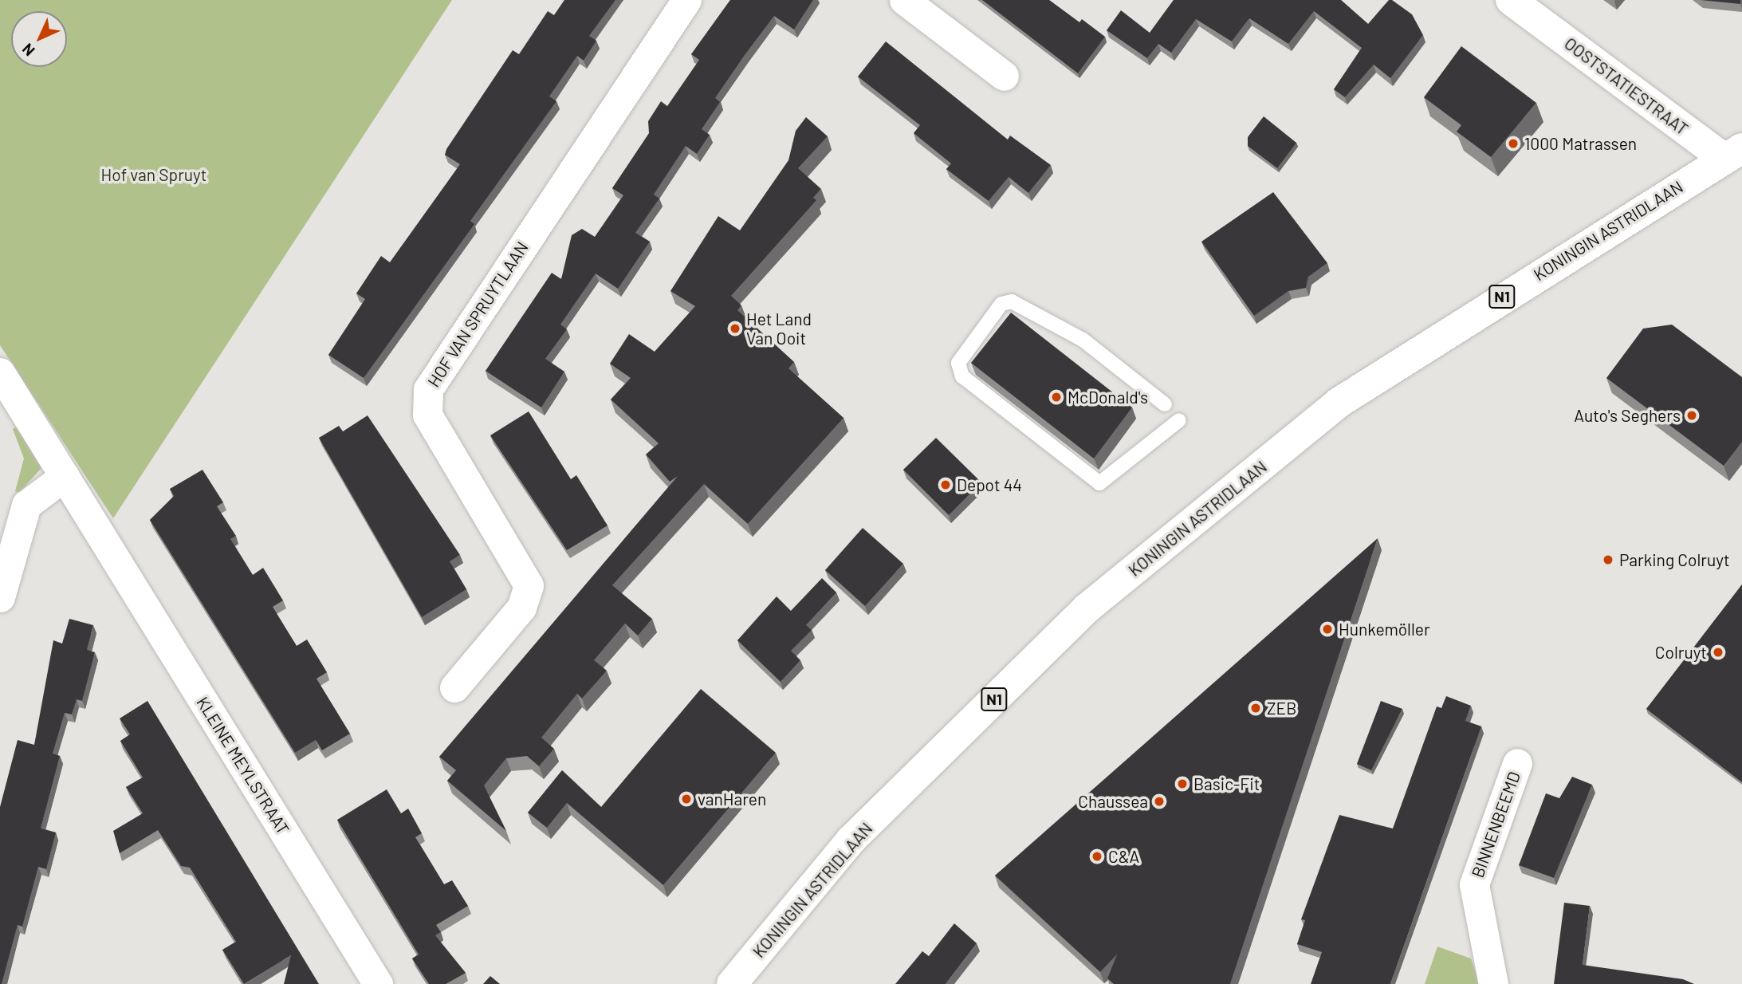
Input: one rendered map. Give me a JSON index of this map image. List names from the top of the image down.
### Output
{
  "streets": {
    "main road": ["OOSTSTATIESTRAAT", "KONINGIN ASTRIDLAAN", "N1"],
    "street": ["HOF VAN SPRUYTLAAN", "KLEINE MEYLSTRAAT", "BINNENBEEMD"]
  },
  "crossings": [
    ["OOSTSTATIESTRAAT", "KONINGIN ASTRIDLAAN"]
  ],
  "parks": ["Hof van Spruyt"],
  "places": [
    "1000 Matrassen",
    "Het Land Van Ooit",
    "McDonald's",
    "Auto's Seghers",
    "Depot 44",
    "Parking Colruyt",
    "Hunkemöller",
    "Colruyt",
    "ZEB",
    "Basic-Fit",
    "vanHaren",
    "Chaussea",
    "C&A"
  ],
  "north": "bottom left"
}
